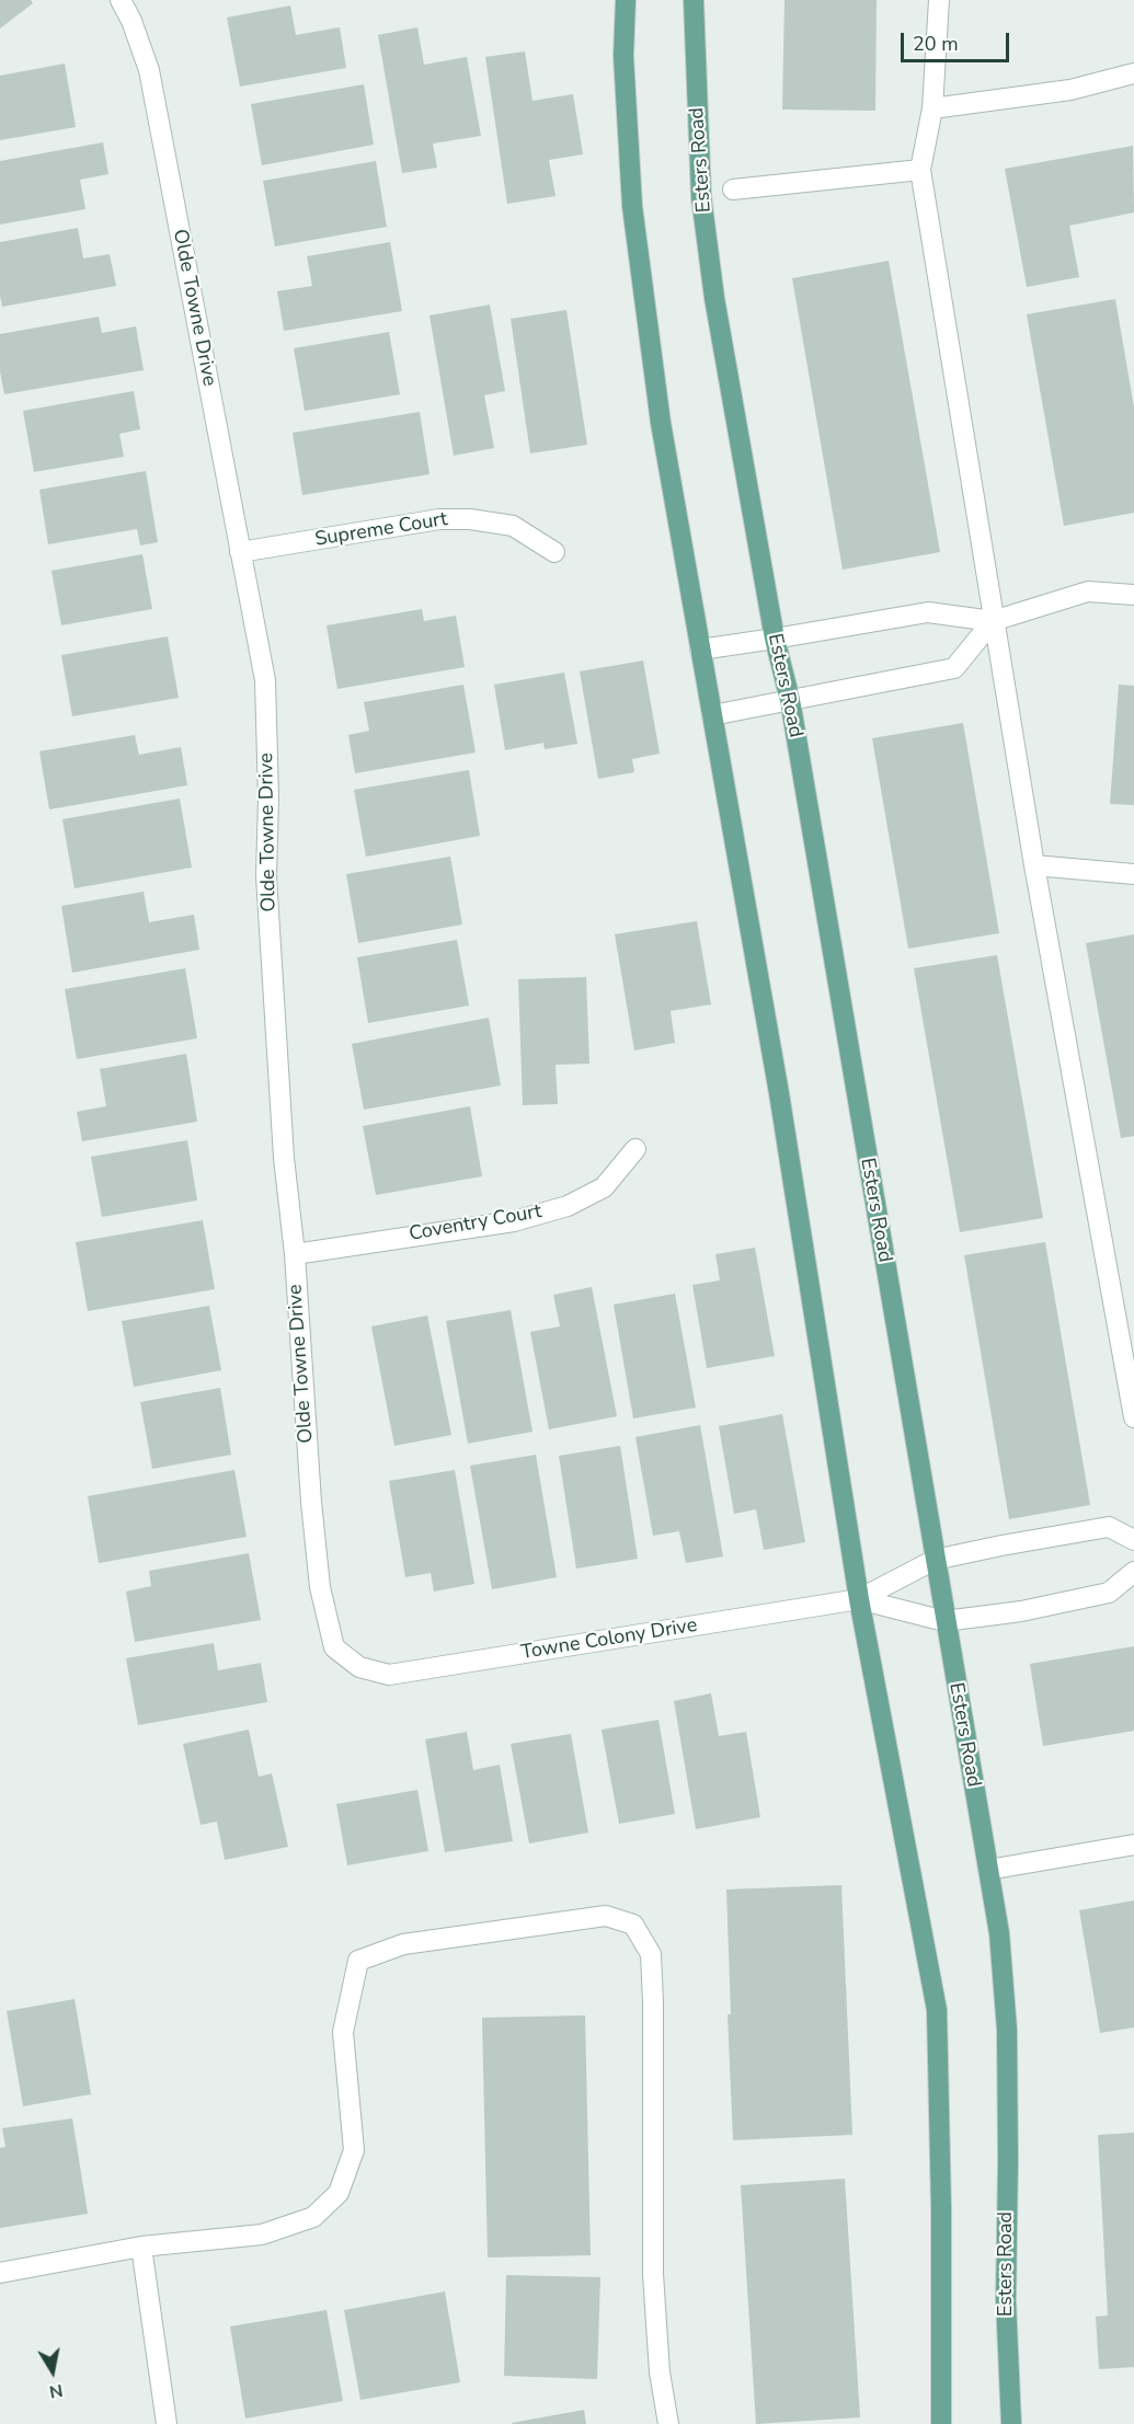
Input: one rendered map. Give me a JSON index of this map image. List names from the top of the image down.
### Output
{
  "streets": {
    "main road": ["Esters Road"],
    "street": [
      "Olde Towne Drive",
      "Supreme Court",
      "Coventry Court",
      "Towne Colony Drive"
    ]
  },
  "crossings": [
    ["Esters Road", "Towne Colony Drive"],
    ["Olde Towne Drive", "Supreme Court"],
    ["Olde Towne Drive", "Coventry Court"],
    ["Olde Towne Drive", "Towne Colony Drive"]
  ],
  "scale_bar": "20 m",
  "north": "bottom"
}
